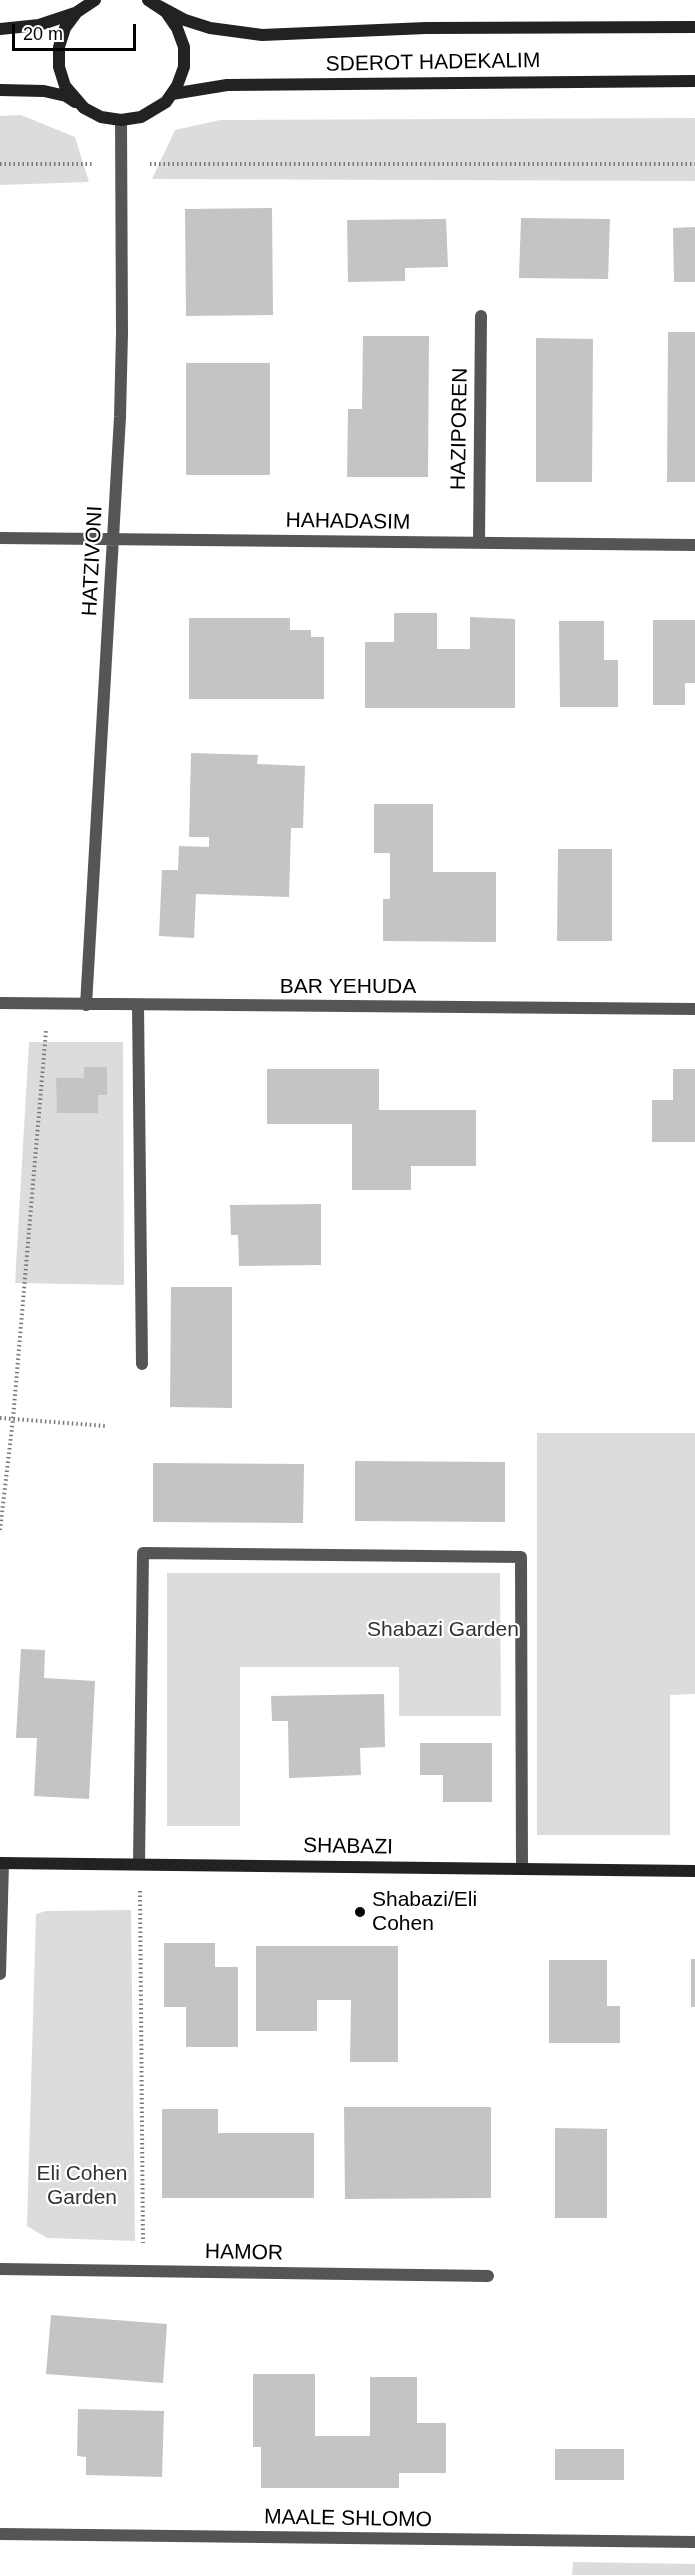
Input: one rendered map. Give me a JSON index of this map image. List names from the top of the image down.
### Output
{
  "streets": {
    "street": [
      "SDEROT HADEKALIM",
      "HAZIPOREN",
      "HAHADASIM",
      "HATZIVONI",
      "BAR YEHUDA",
      "SHABAZI",
      "HAMOR",
      "MAALE SHLOMO"
    ]
  },
  "crossings": [
    ["SDEROT HADEKALIM", "HATZIVONI"],
    ["HAZIPOREN", "HAHADASIM"],
    ["HAHADASIM", "HATZIVONI"],
    ["HATZIVONI", "BAR YEHUDA"]
  ],
  "parks": ["Shabazi Garden", "Eli Cohen Garden"],
  "places": ["Shabazi/Eli Cohen"],
  "scale_bar": "20 m"
}
